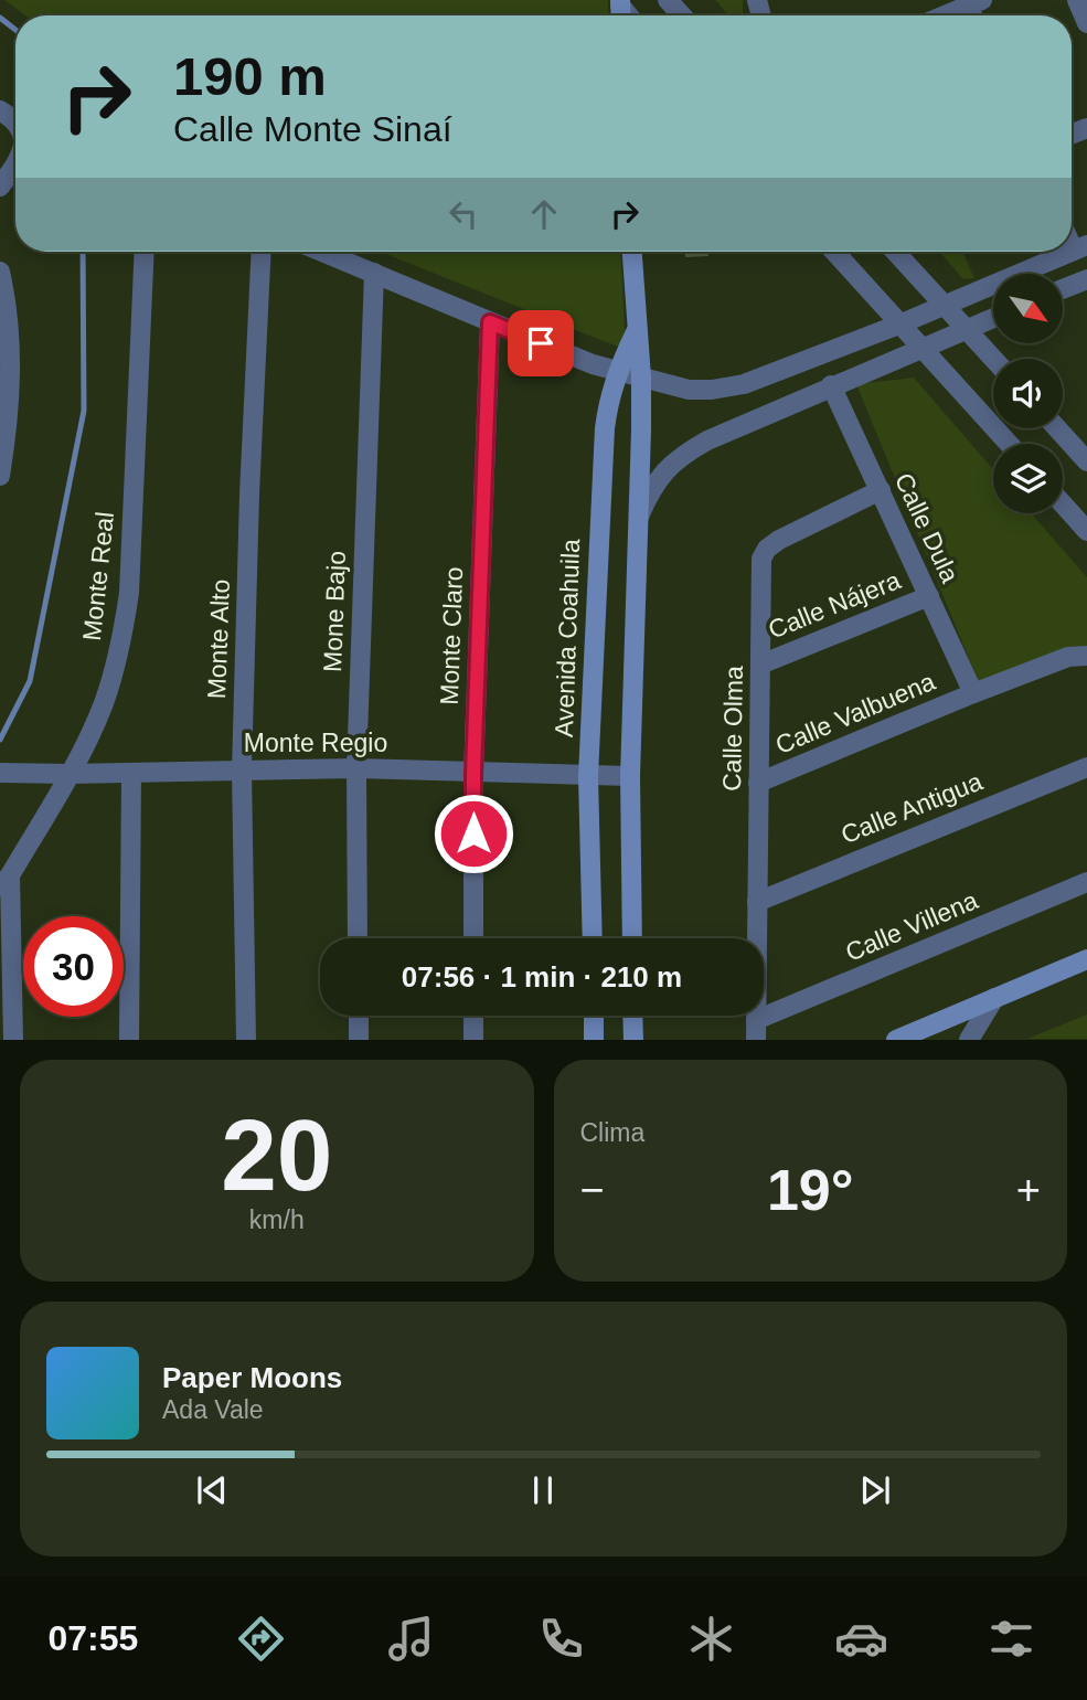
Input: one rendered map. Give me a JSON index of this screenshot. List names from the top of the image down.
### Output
{
  "streets": {
    "street": [
      "Calle Dula",
      "Monte Real",
      "Calle Nájera",
      "Mone Bajo",
      "Monte Claro",
      "Avenida Coahuila",
      "Monte Alto",
      "Calle Valbuena",
      "Calle Olma",
      "Monte Regio",
      "Calle Antigua",
      "Calle Villena"
    ]
  },
  "crossings": [
    ["Calle Dula", "Calle Nájera"],
    ["Calle Dula", "Calle Valbuena"],
    ["Calle Dula", "Calle Olma"],
    ["Monte Real", "Monte Regio"],
    ["Calle Nájera", "Calle Olma"],
    ["Mone Bajo", "Monte Regio"],
    ["Monte Claro", "Monte Regio"],
    ["Avenida Coahuila", "Monte Regio"],
    ["Monte Alto", "Monte Regio"],
    ["Calle Valbuena", "Calle Olma"],
    ["Calle Olma", "Calle Antigua"],
    ["Calle Olma", "Calle Villena"]
  ],
  "north": "bottom right",
  "page": {
    "turn": ["190 m", "Calle Monte Sinaí"],
    "limit": "30",
    "trip": "07:56 · 1 min · 210 m",
    "tile": [
      ["20", "km/h"],
      "Clima"
    ],
    "heat": ["−", "19°", "+"],
    "song": ["Paper Moons", "Ada Vale"],
    "tabs": "07:55"
  }
}
